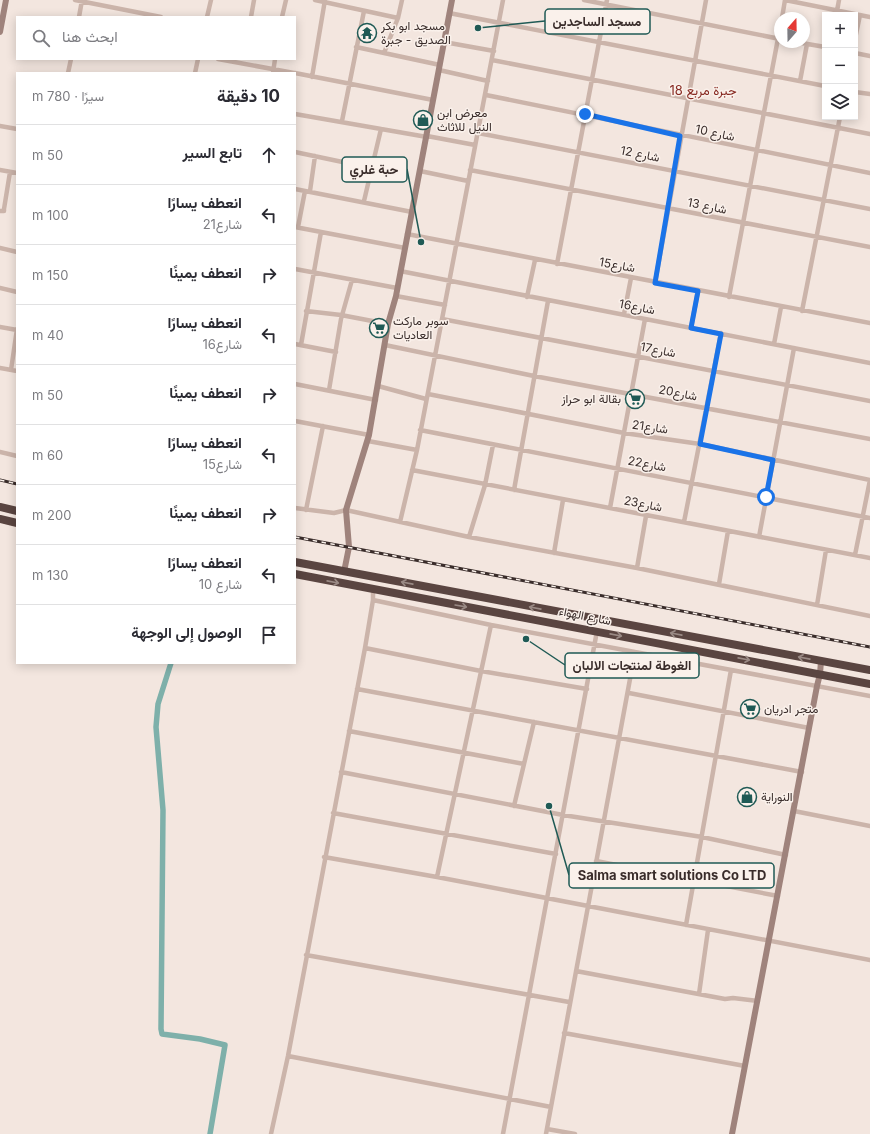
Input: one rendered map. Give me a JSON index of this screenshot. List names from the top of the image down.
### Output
{
  "streets": {
    "highway": ["شارع الهواء"],
    "street": [
      "شارع 10",
      "شارع 12",
      "شارع 13",
      "شارع15",
      "شارع16",
      "شارع17",
      "شارع20",
      "شارع21",
      "شارع22",
      "شارع23"
    ]
  },
  "districts": ["جبرة مربع 18"],
  "places": {
    "other": [
      "مسجد الساجدين",
      "حبة غلري",
      "الغوطة لمنتجات الالبان",
      "Salma smart solutions Co LTD"
    ],
    "temple": ["مسجد ابو بكر الصديق - جبرة"],
    "shop": ["معرض ابن النيل للاثاث", "النوراية"],
    "supermarket": ["سوبر ماركت العاديات", "بقالة ابو حراز", "متجر ادريان"]
  },
  "north": "top",
  "page": {
    "map_buttons": ["+", "−"],
    "search": "ابحث هنا",
    "heading": ["10 دقيقة", "سيرًا · 780 m"],
    "list": [
      ["تابع السير", "50 m"],
      ["انعطف يسارًا", "شارع21", "100 m"],
      ["انعطف يمينًا", "150 m"],
      ["انعطف يسارًا", "شارع16", "40 m"],
      ["انعطف يمينًا", "50 m"],
      ["انعطف يسارًا", "شارع15", "60 m"],
      ["انعطف يمينًا", "200 m"],
      ["انعطف يسارًا", "شارع 10", "130 m"],
      "الوصول إلى الوجهة"
    ]
  }
}
